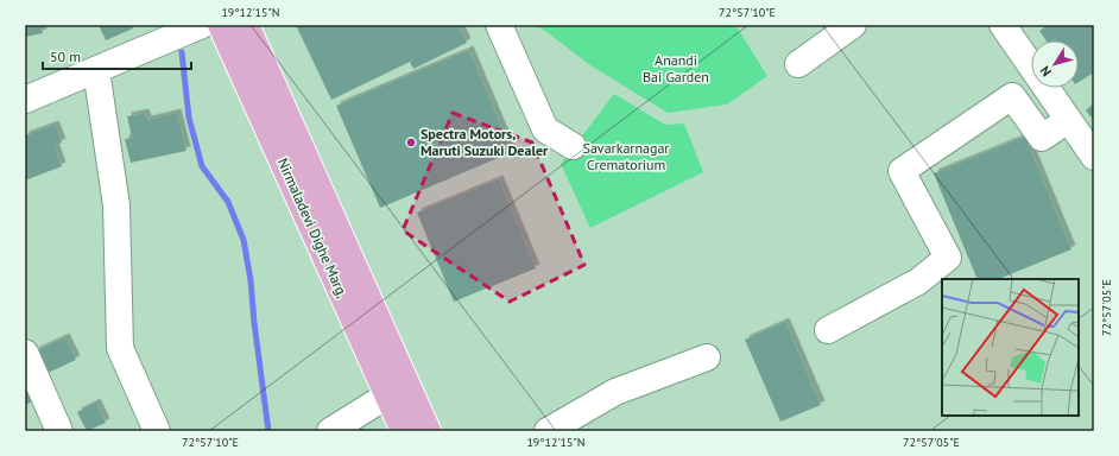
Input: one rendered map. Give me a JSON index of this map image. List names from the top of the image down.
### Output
{
  "streets": {
    "main road": ["Nirmaladevi Dighe Marg,"]
  },
  "parks": ["Anandi Bai Garden", "Savarkarnagar Crematorium"],
  "places": ["Spectra Motors, Maruti Suzuki Dealer"],
  "scale_bar": "50 m",
  "north": "bottom left",
  "coordinates": ["19°12'15\"N", "72°57'10\"E", "72°57'05\"E"]
}
